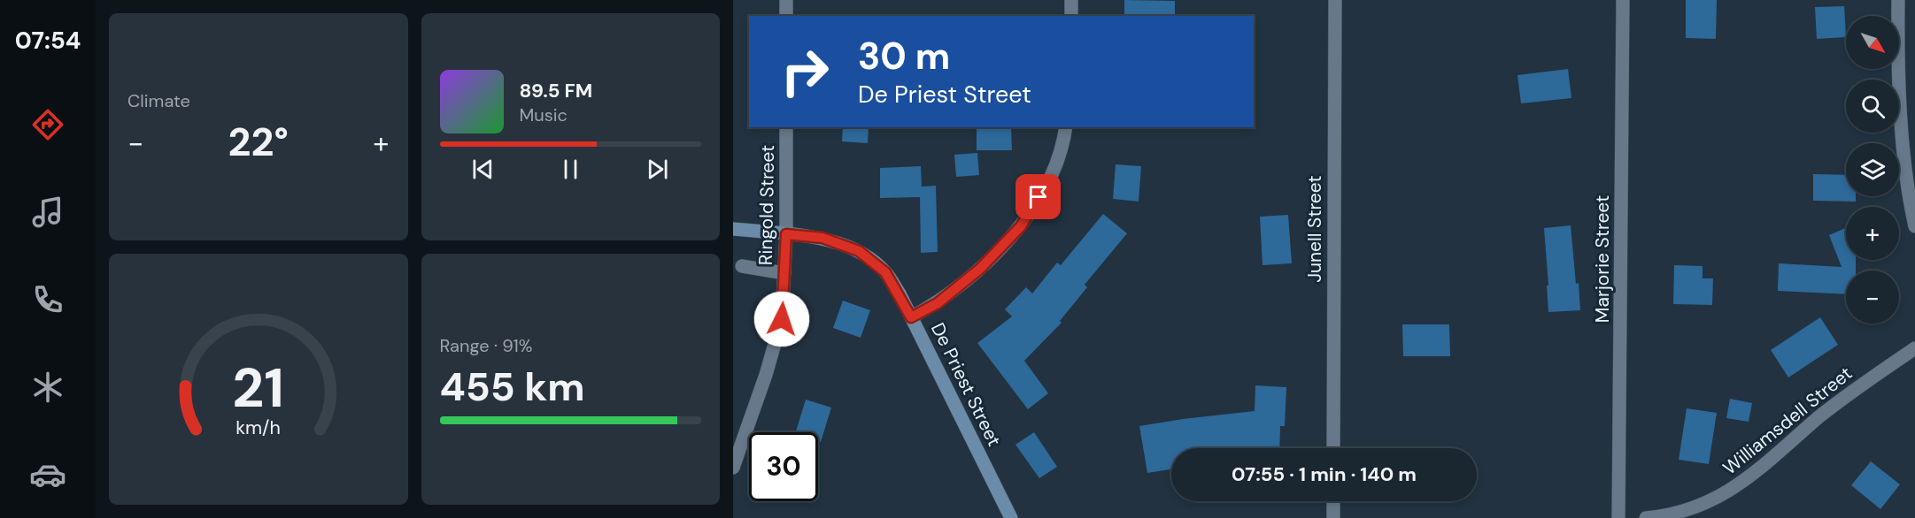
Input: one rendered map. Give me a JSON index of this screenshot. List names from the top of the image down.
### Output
{
  "streets": {
    "street": [
      "Ringold Street",
      "Junell Street",
      "Marjorie Street",
      "De Priest Street",
      "Williamsdell Street"
    ]
  },
  "crossings": [
    ["Ringold Street", "De Priest Street"]
  ],
  "north": "bottom right",
  "page": {
    "tabs": "07:54",
    "tile": [
      "Climate",
      ["Range · 91%", "455 km"]
    ],
    "map_buttons": ["+", "−"],
    "turn": ["30 m", "De Priest Street"],
    "song": ["89.5 FM", "Music"],
    "heat": ["−", "22°", "+"],
    "limit": "30",
    "trip": "07:55 · 1 min · 140 m",
    "gauge": ["21", "km/h"]
  }
}
